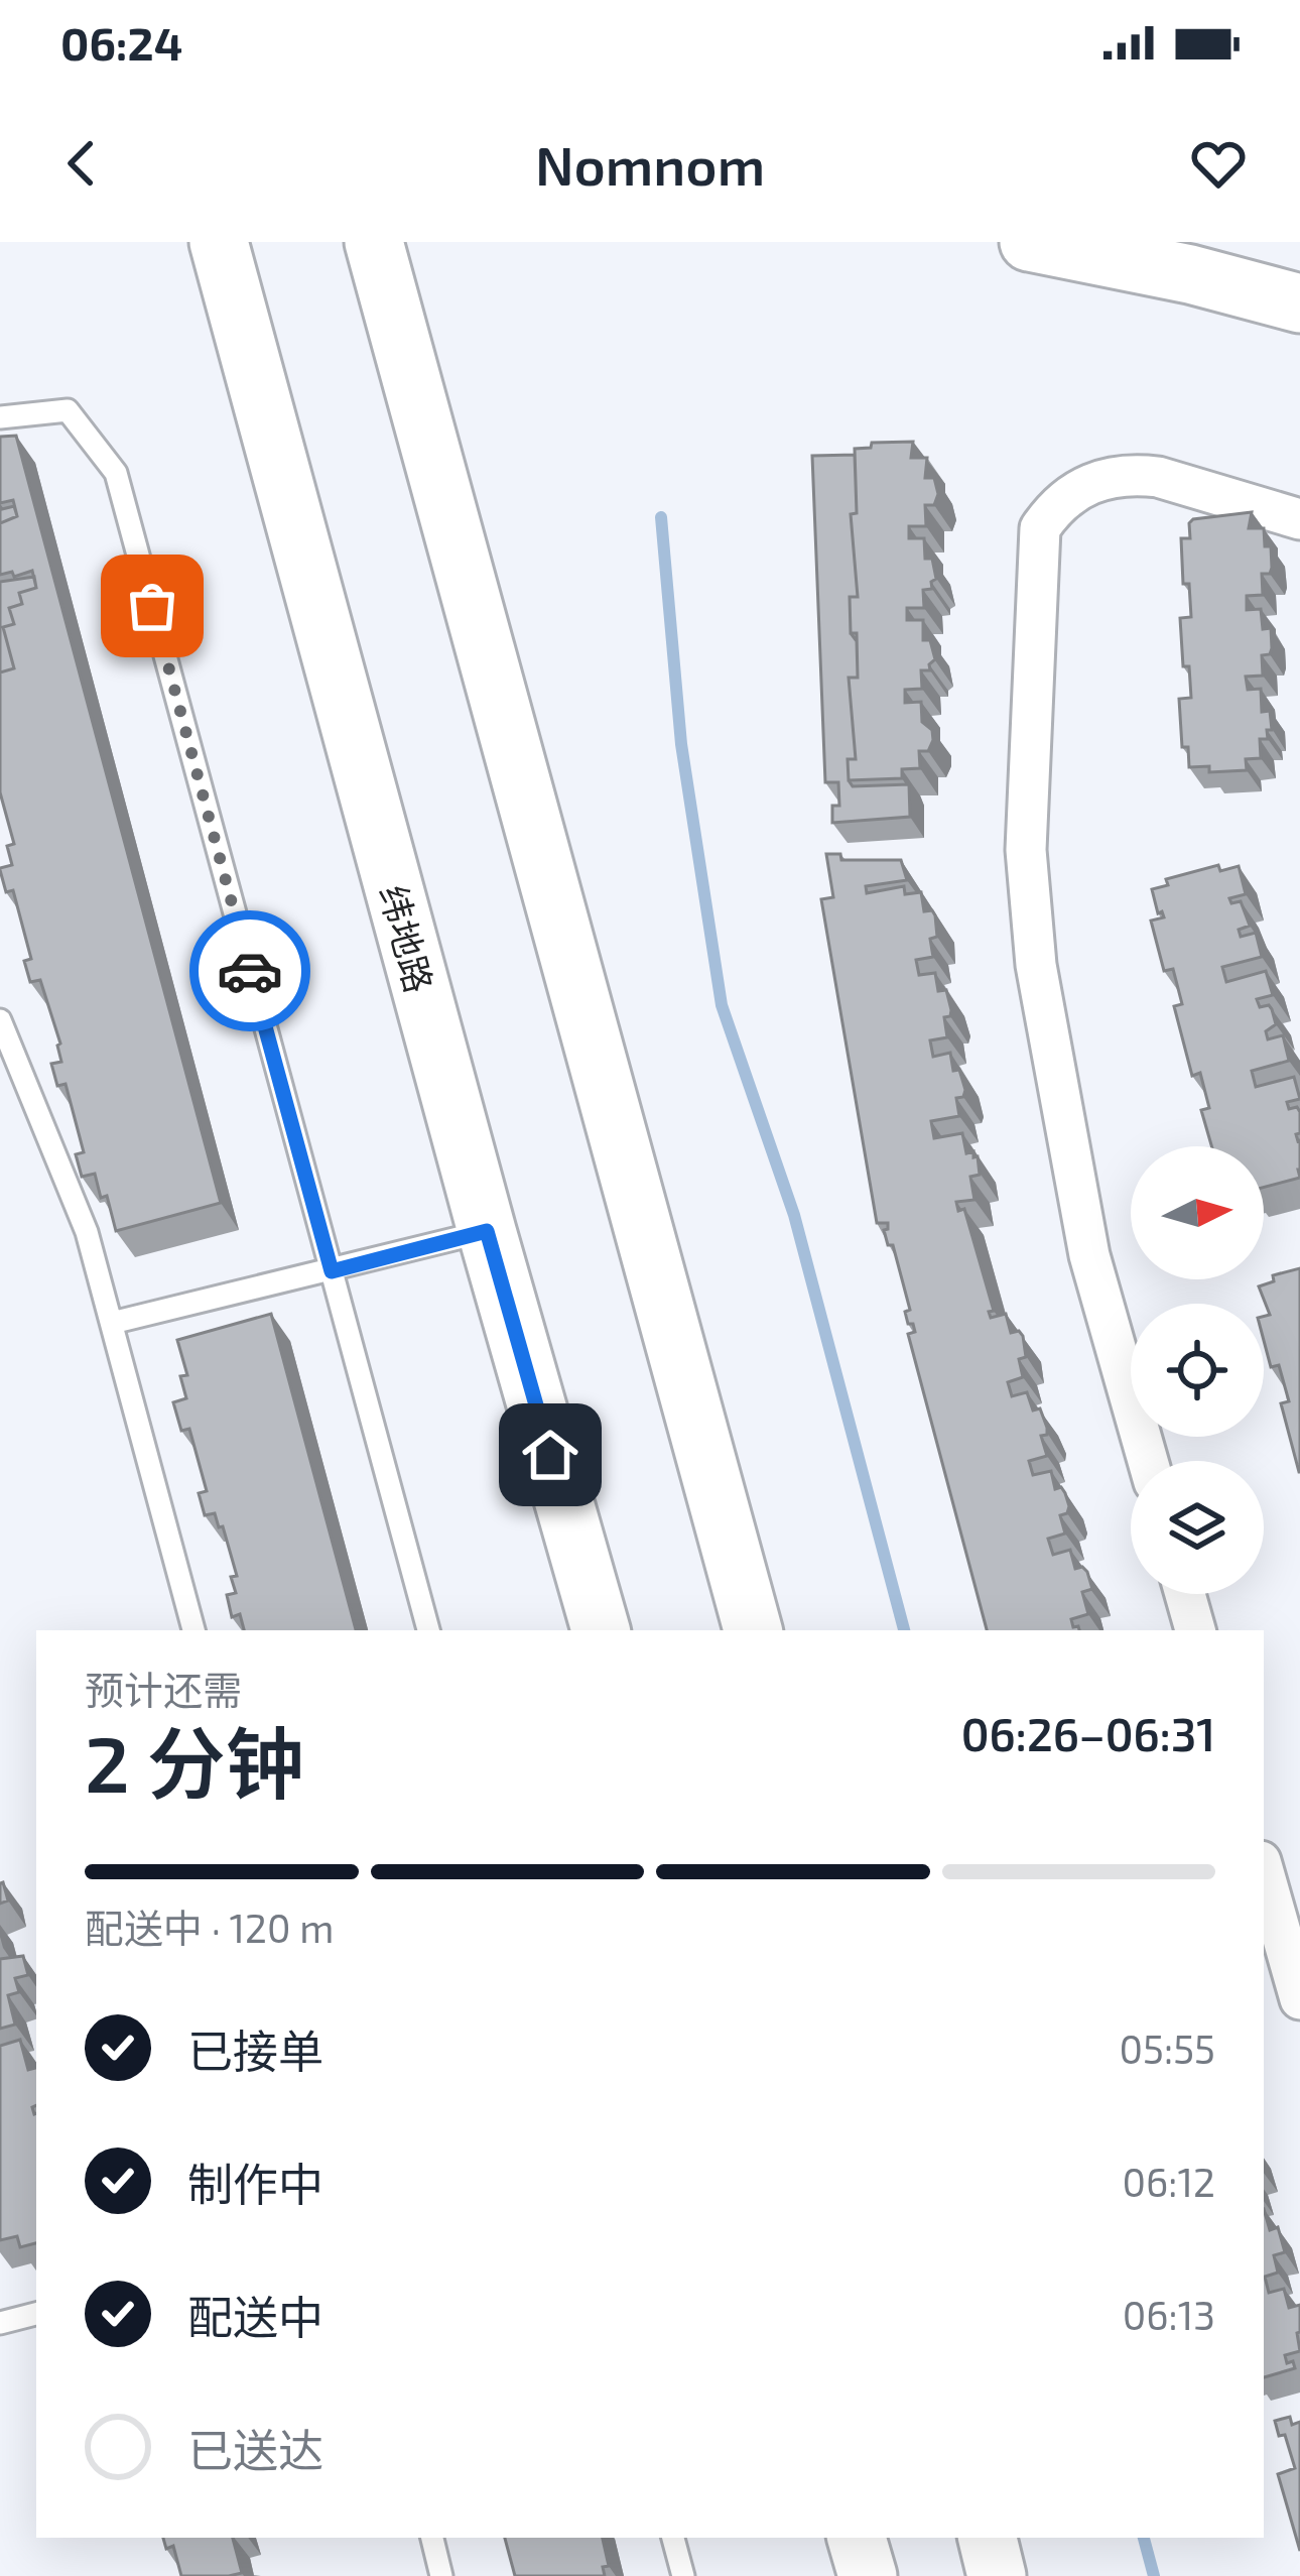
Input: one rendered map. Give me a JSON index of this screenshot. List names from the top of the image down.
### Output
{
  "streets": {
    "main road": ["纬地路"]
  },
  "north": "right",
  "page": {
    "status": "06:24",
    "header": "Nomnom",
    "heading": ["2 分钟", "预计还需", "06:26–06:31"],
    "bar": "配送中 · 120 m",
    "list": [
      ["已接单", "05:55"],
      ["制作中", "06:12"],
      ["配送中", "06:13"],
      "已送达"
    ]
  }
}
